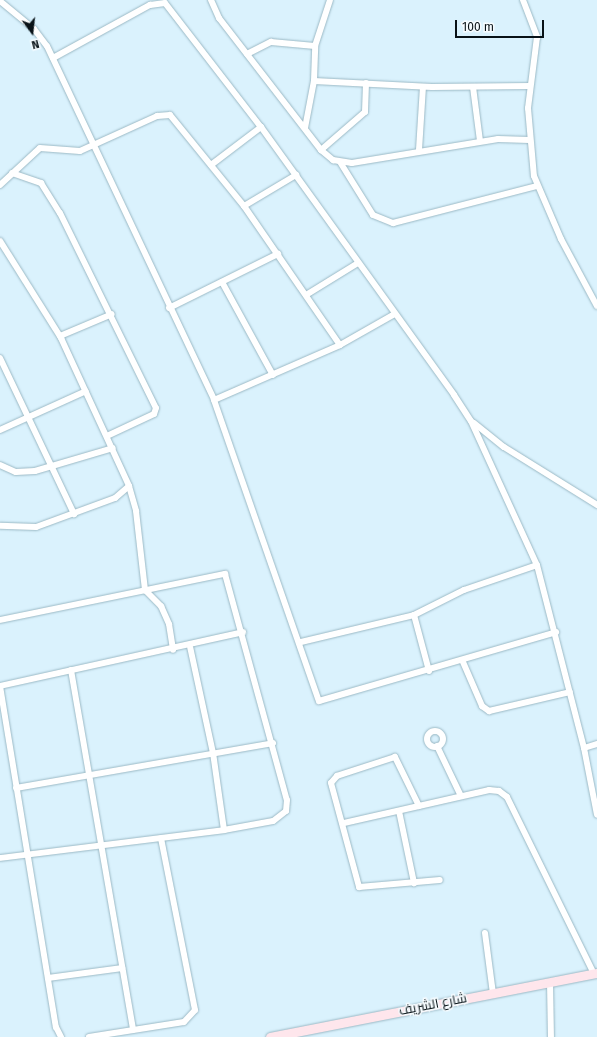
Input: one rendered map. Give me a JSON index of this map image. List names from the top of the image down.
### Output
{
  "streets": {
    "main road": ["شارع الشريف"]
  },
  "scale_bar": "100 m",
  "north": "bottom"
}
